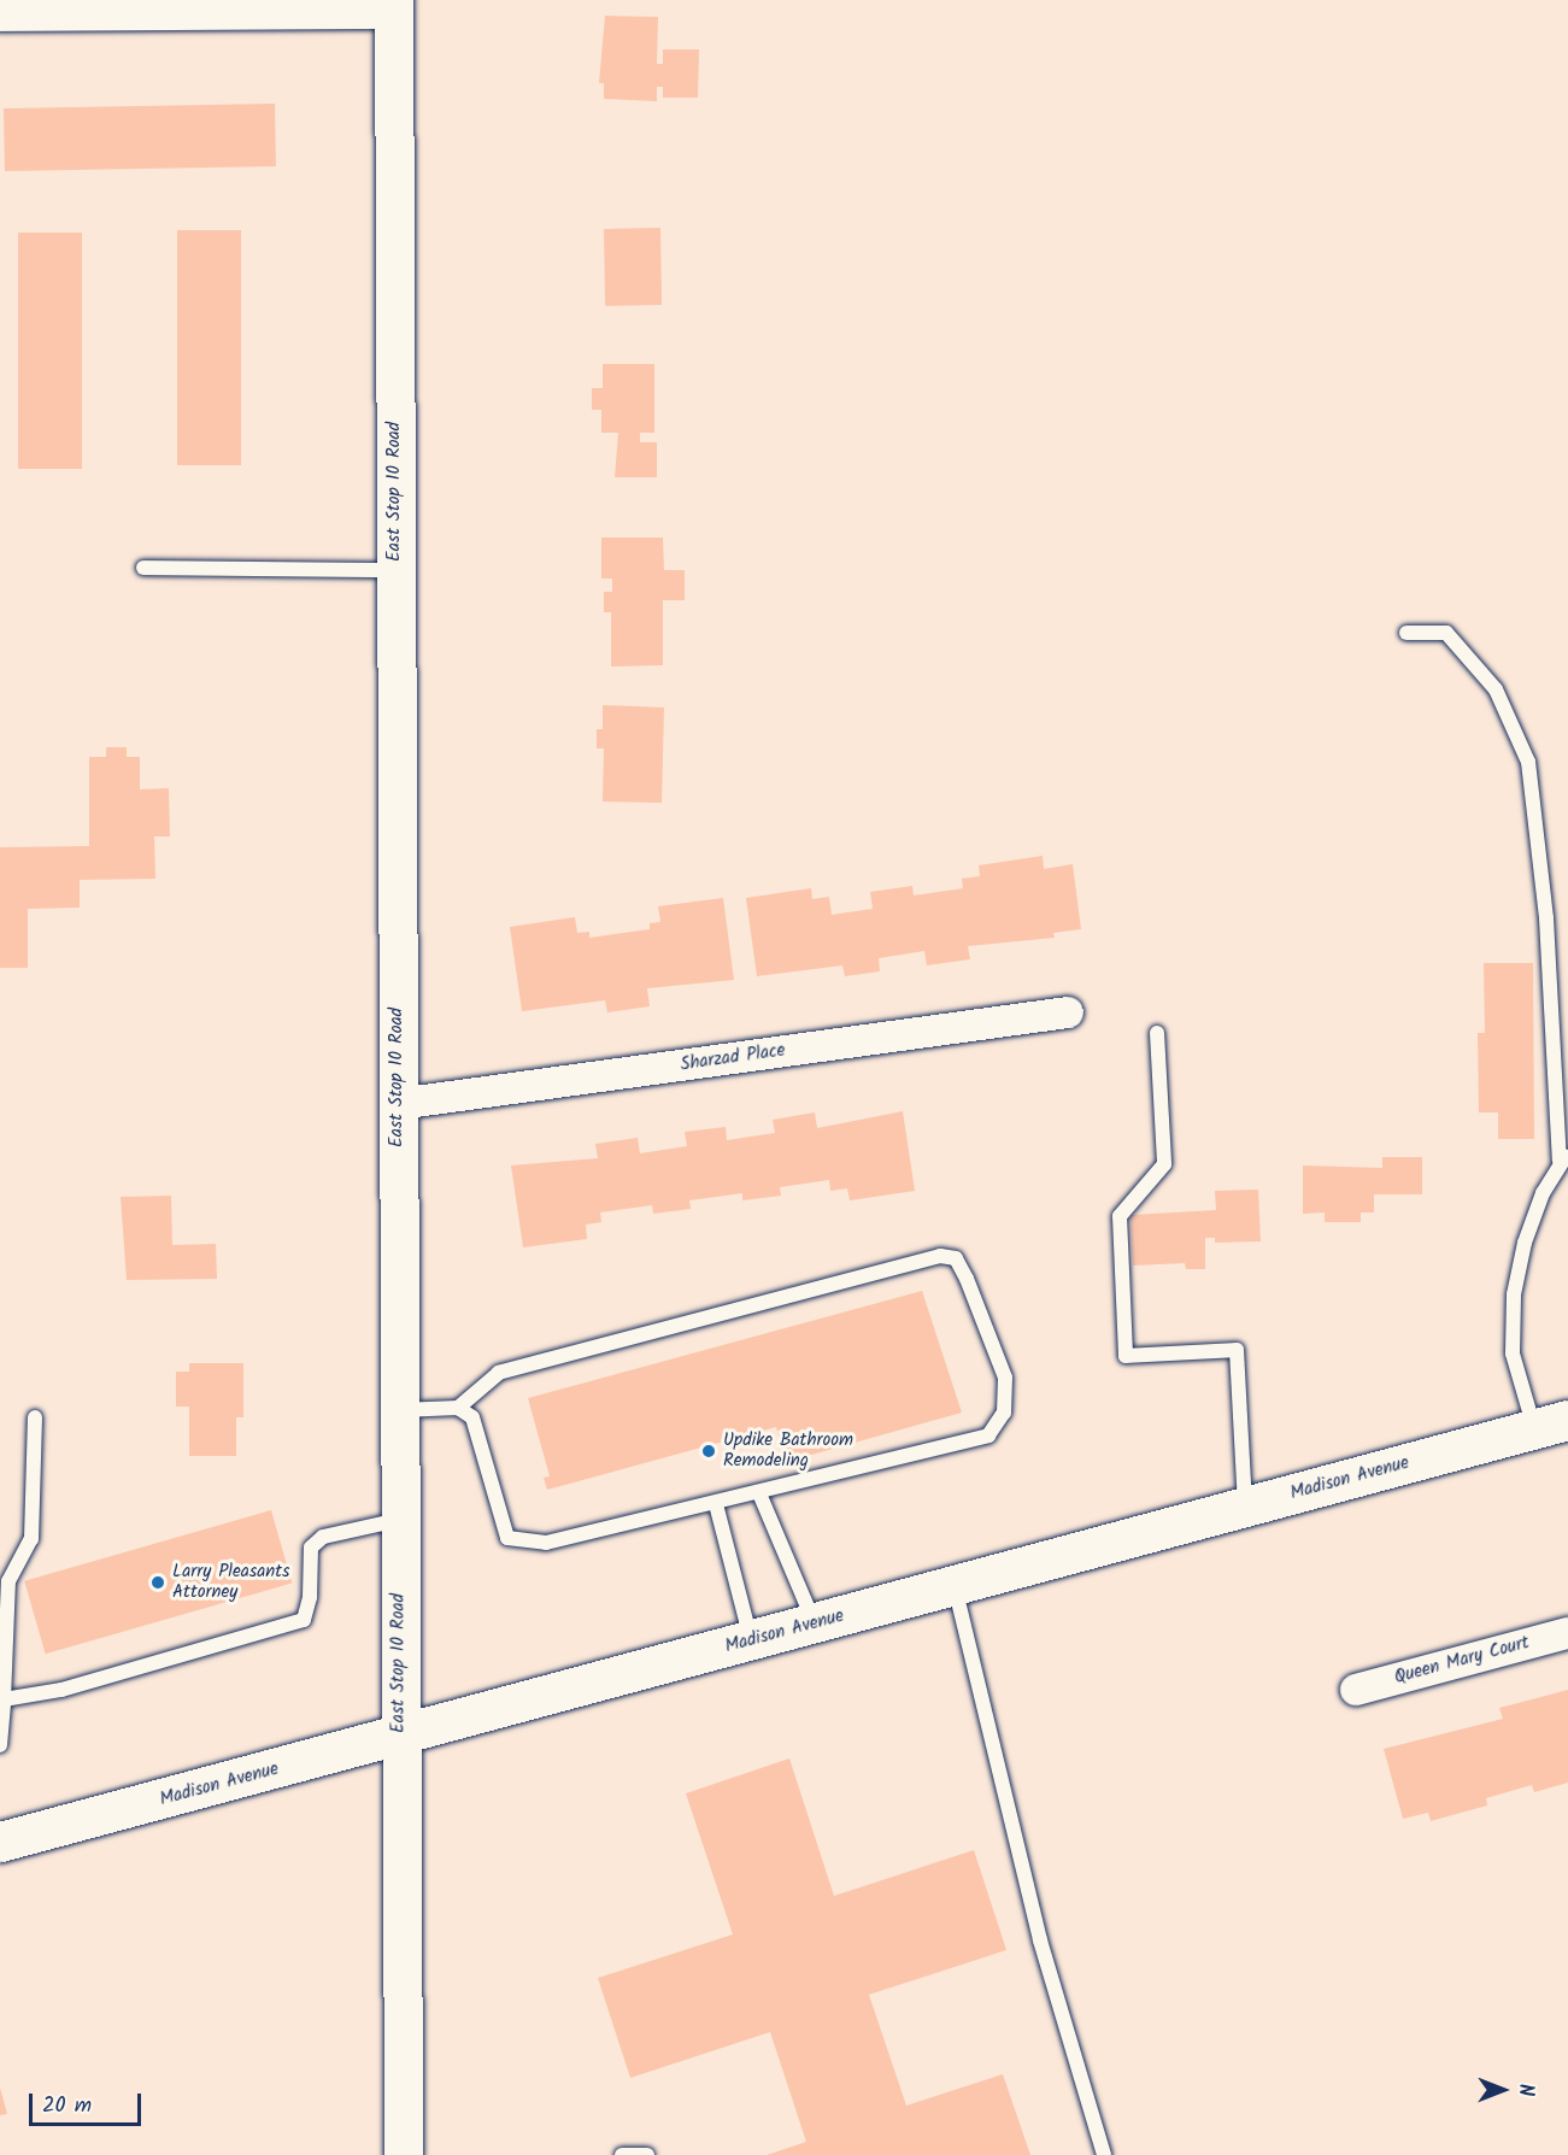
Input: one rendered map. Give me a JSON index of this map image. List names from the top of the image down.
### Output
{
  "streets": {
    "main road": ["Madison Avenue"],
    "street": ["East Stop 10 Road", "Sharzad Place", "Queen Mary Court"]
  },
  "crossings": [
    ["East Stop 10 Road", "Sharzad Place"],
    ["East Stop 10 Road", "Madison Avenue"]
  ],
  "places": ["Updike Bathroom Remodeling", "Larry Pleasants Attorney"],
  "scale_bar": "20 m",
  "north": "right"
}
